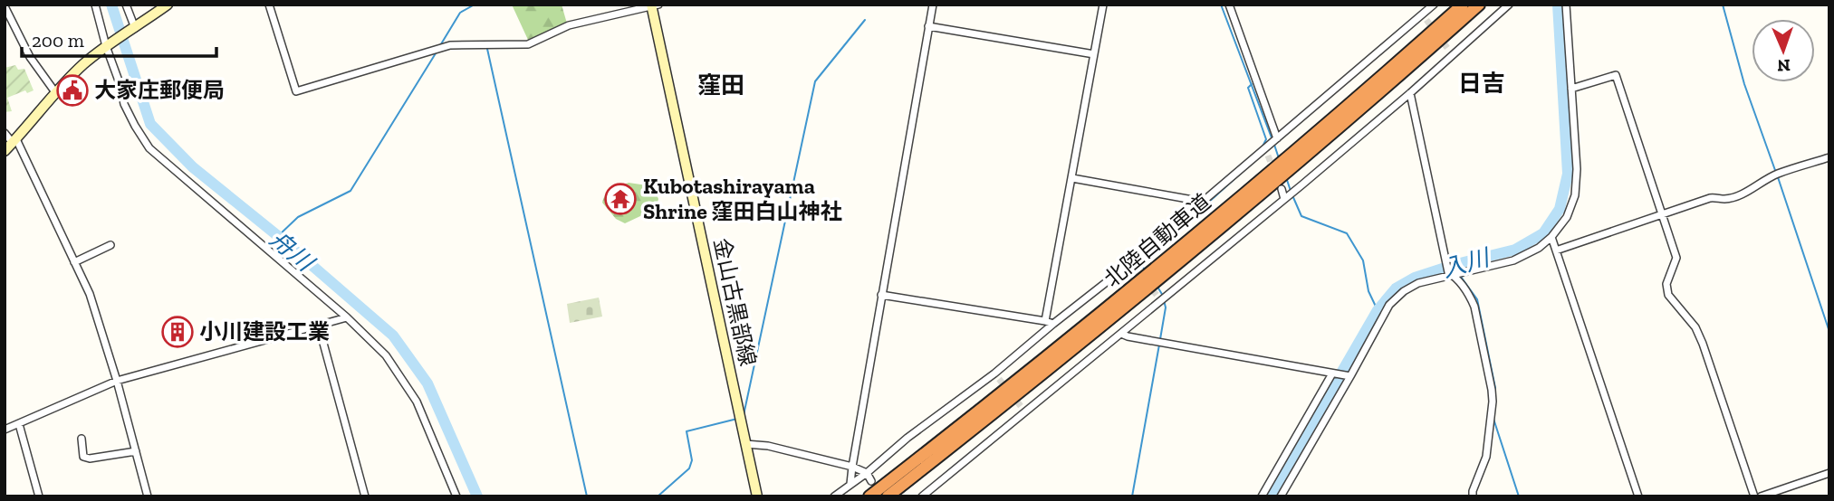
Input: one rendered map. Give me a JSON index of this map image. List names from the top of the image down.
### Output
{
  "streets": {
    "highway": ["北陸自動車道"],
    "main road": ["金山古黒部線"]
  },
  "districts": ["日吉", "窪田"],
  "water": ["舟川", "入川"],
  "places": {
    "public building": ["大家庄郵便局"],
    "temple": ["Kubotashirayama Shrine 窪田白山神社"],
    "building": ["小川建設工業"]
  },
  "scale_bar": "200 m",
  "north": "bottom"
}
